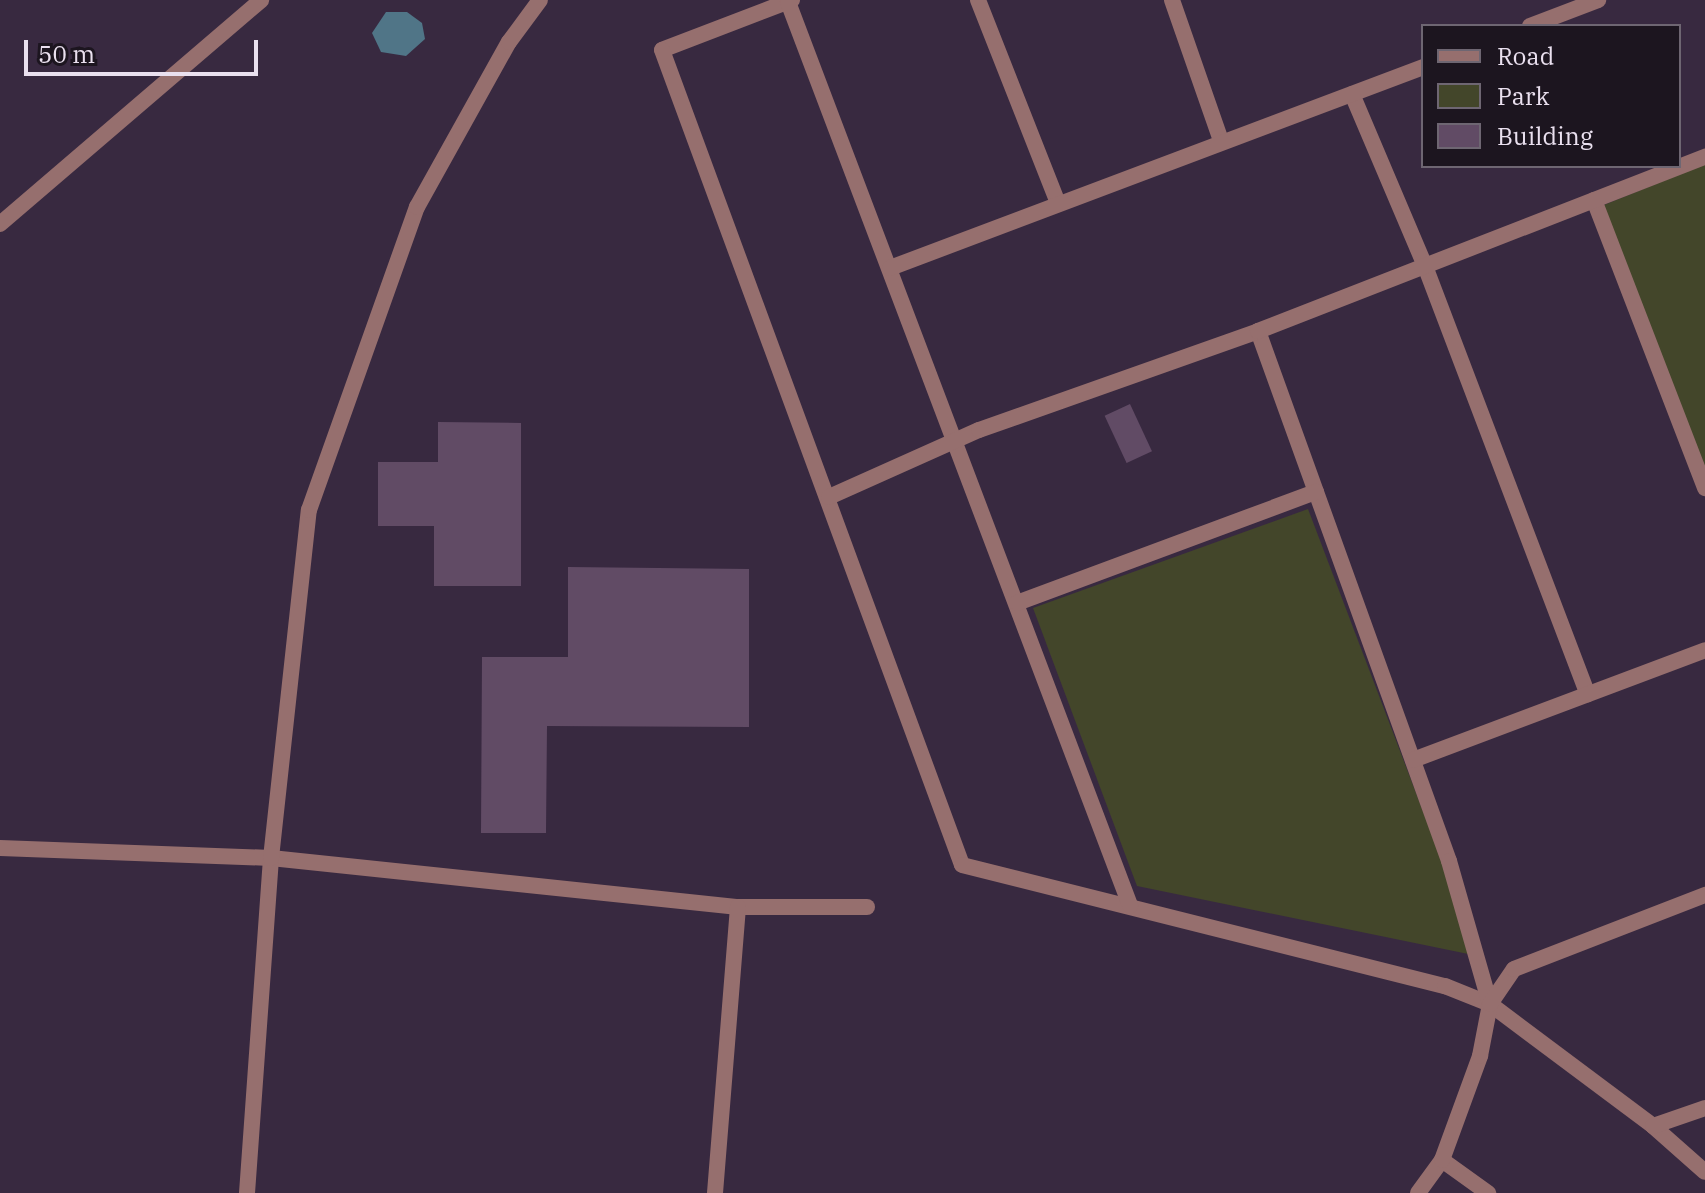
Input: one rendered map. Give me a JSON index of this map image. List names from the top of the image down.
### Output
{
  "legend": ["Road", "Park", "Building"],
  "scale_bar": "50 m"
}
